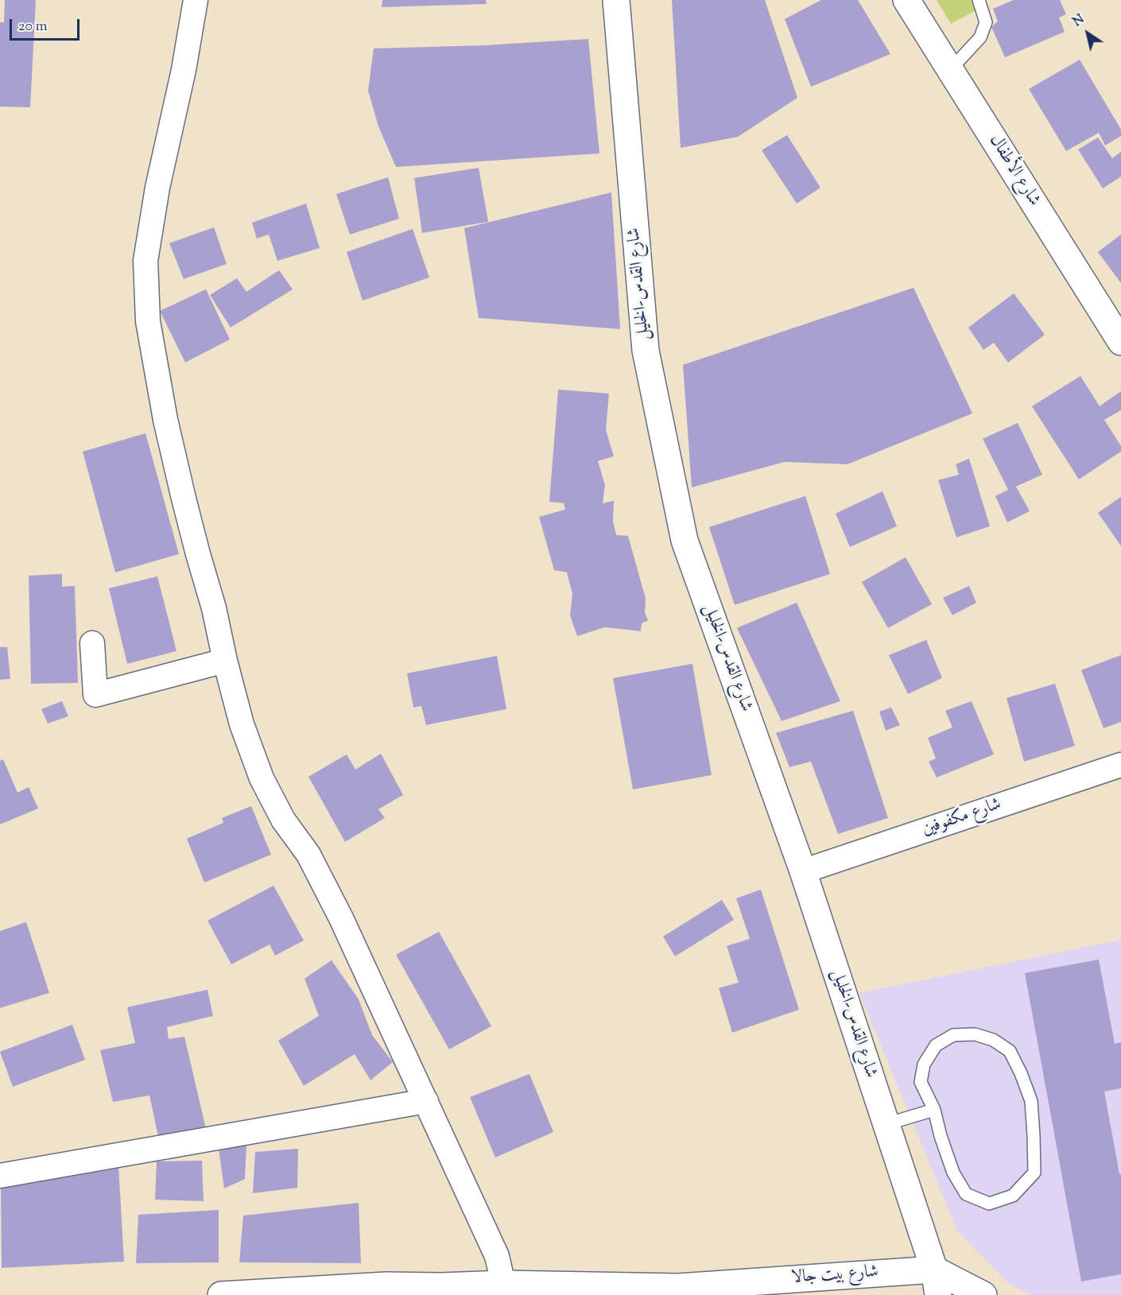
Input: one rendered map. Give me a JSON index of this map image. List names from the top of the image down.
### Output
{
  "streets": {
    "main road": ["شارع الأطفال", "شارع القدس-الخليل", "شارع بيت جالا"],
    "street": ["شارع مكفوفين"]
  },
  "crossings": [
    ["شارع القدس-الخليل", "شارع مكفوفين"],
    ["شارع القدس-الخليل", "شارع بيت جالا"]
  ],
  "scale_bar": "20 m",
  "north": "top left"
}
